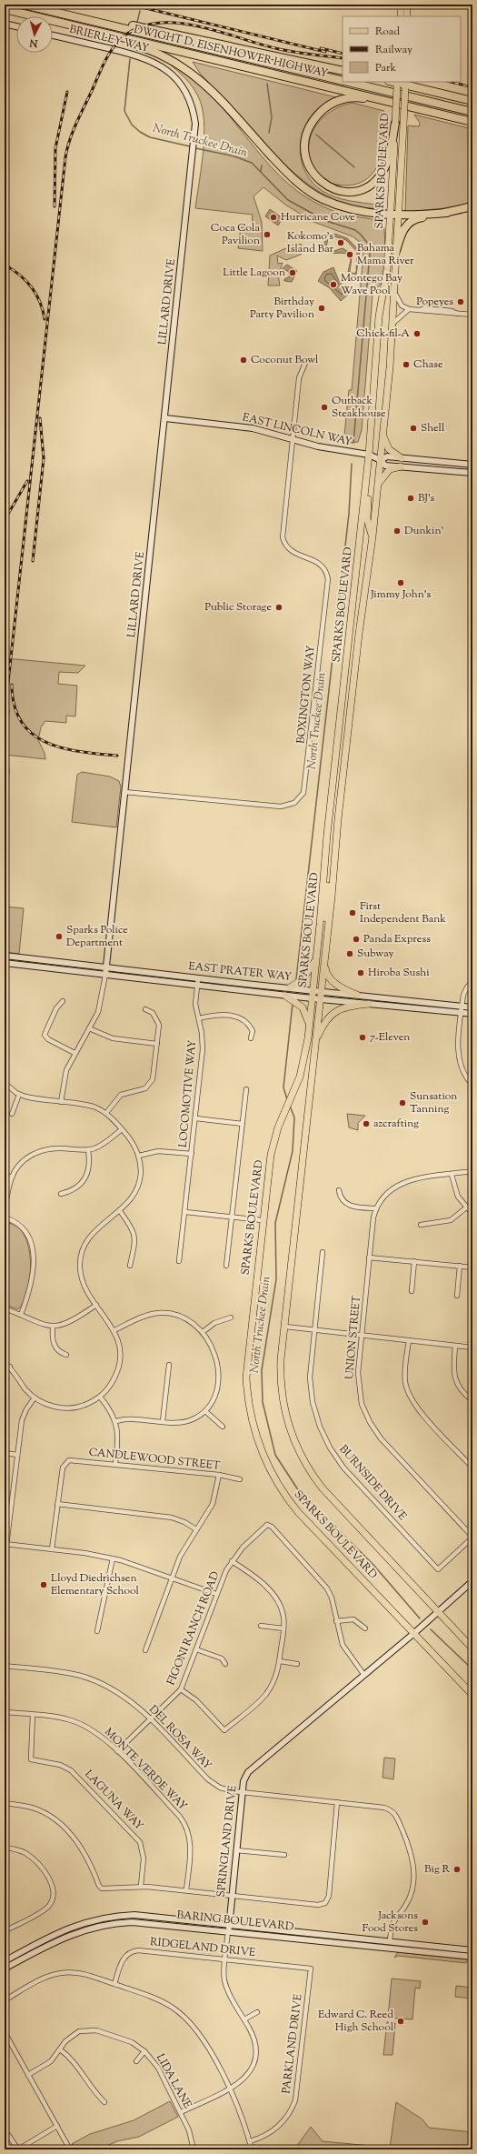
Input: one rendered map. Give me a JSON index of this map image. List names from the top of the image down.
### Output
{
  "streets": {
    "highway": ["DWIGHT D. EISENHOWER HIGHWAY"],
    "main road": ["SPARKS BOULEVARD"],
    "street": [
      "BRIERLEY WAY",
      "LILLARD DRIVE",
      "EAST LINCOLN WAY",
      "BOXINGTON WAY",
      "EAST PRATER WAY",
      "LOCOMOTIVE WAY",
      "UNION STREET",
      "CANDLEWOOD STREET",
      "BURNSIDE DRIVE",
      "FIGONI RANCH ROAD",
      "DEL ROSA WAY",
      "MONTE VERDE WAY",
      "LAGUNA WAY",
      "SPRINGLAND DRIVE",
      "BARING BOULEVARD",
      "RIDGELAND DRIVE",
      "PARKLAND DRIVE",
      "LIDA LANE"
    ]
  },
  "crossings": [
    ["BRIERLEY WAY", "LILLARD DRIVE"],
    ["SPARKS BOULEVARD", "EAST LINCOLN WAY"],
    ["SPARKS BOULEVARD", "EAST PRATER WAY"],
    ["SPARKS BOULEVARD", "SPRINGLAND DRIVE"],
    ["LILLARD DRIVE", "EAST LINCOLN WAY"],
    ["LILLARD DRIVE", "BOXINGTON WAY"],
    ["LILLARD DRIVE", "EAST PRATER WAY"],
    ["EAST LINCOLN WAY", "BOXINGTON WAY"],
    ["EAST PRATER WAY", "LOCOMOTIVE WAY"],
    ["UNION STREET", "BURNSIDE DRIVE"],
    ["FIGONI RANCH ROAD", "DEL ROSA WAY"],
    ["FIGONI RANCH ROAD", "MONTE VERDE WAY"],
    ["DEL ROSA WAY", "SPRINGLAND DRIVE"],
    ["DEL ROSA WAY", "BARING BOULEVARD"],
    ["MONTE VERDE WAY", "LAGUNA WAY"],
    ["SPRINGLAND DRIVE", "BARING BOULEVARD"],
    ["SPRINGLAND DRIVE", "RIDGELAND DRIVE"],
    ["SPRINGLAND DRIVE", "LIDA LANE"],
    ["RIDGELAND DRIVE", "PARKLAND DRIVE"]
  ],
  "water": ["North Truckee Drain"],
  "places": [
    "Hurricane Cove",
    "Coca Cola Pavilion",
    "Kokomo's Island Bar",
    "Bahama Mama River",
    "Little Lagoon",
    "Montego Bay Wave Pool",
    "Popeyes",
    "Birthday Party Pavilion",
    "Chick-fil-A",
    "Coconut Bowl",
    "Chase",
    "Outback Steakhouse",
    "Shell",
    "BJ's",
    "Dunkin'",
    "Jimmy John's",
    "Public Storage",
    "First Independent Bank",
    "Sparks Police Department",
    "Panda Express",
    "Subway",
    "Hiroba Sushi",
    "7-Eleven",
    "Sunsation Tanning",
    "azcrafting",
    "Lloyd Diedrichsen Elementary School",
    "Big R",
    "Jacksons Food Stores",
    "Edward C. Reed High School"
  ],
  "legend": ["Road", "Railway", "Park"],
  "north": "bottom"
}
